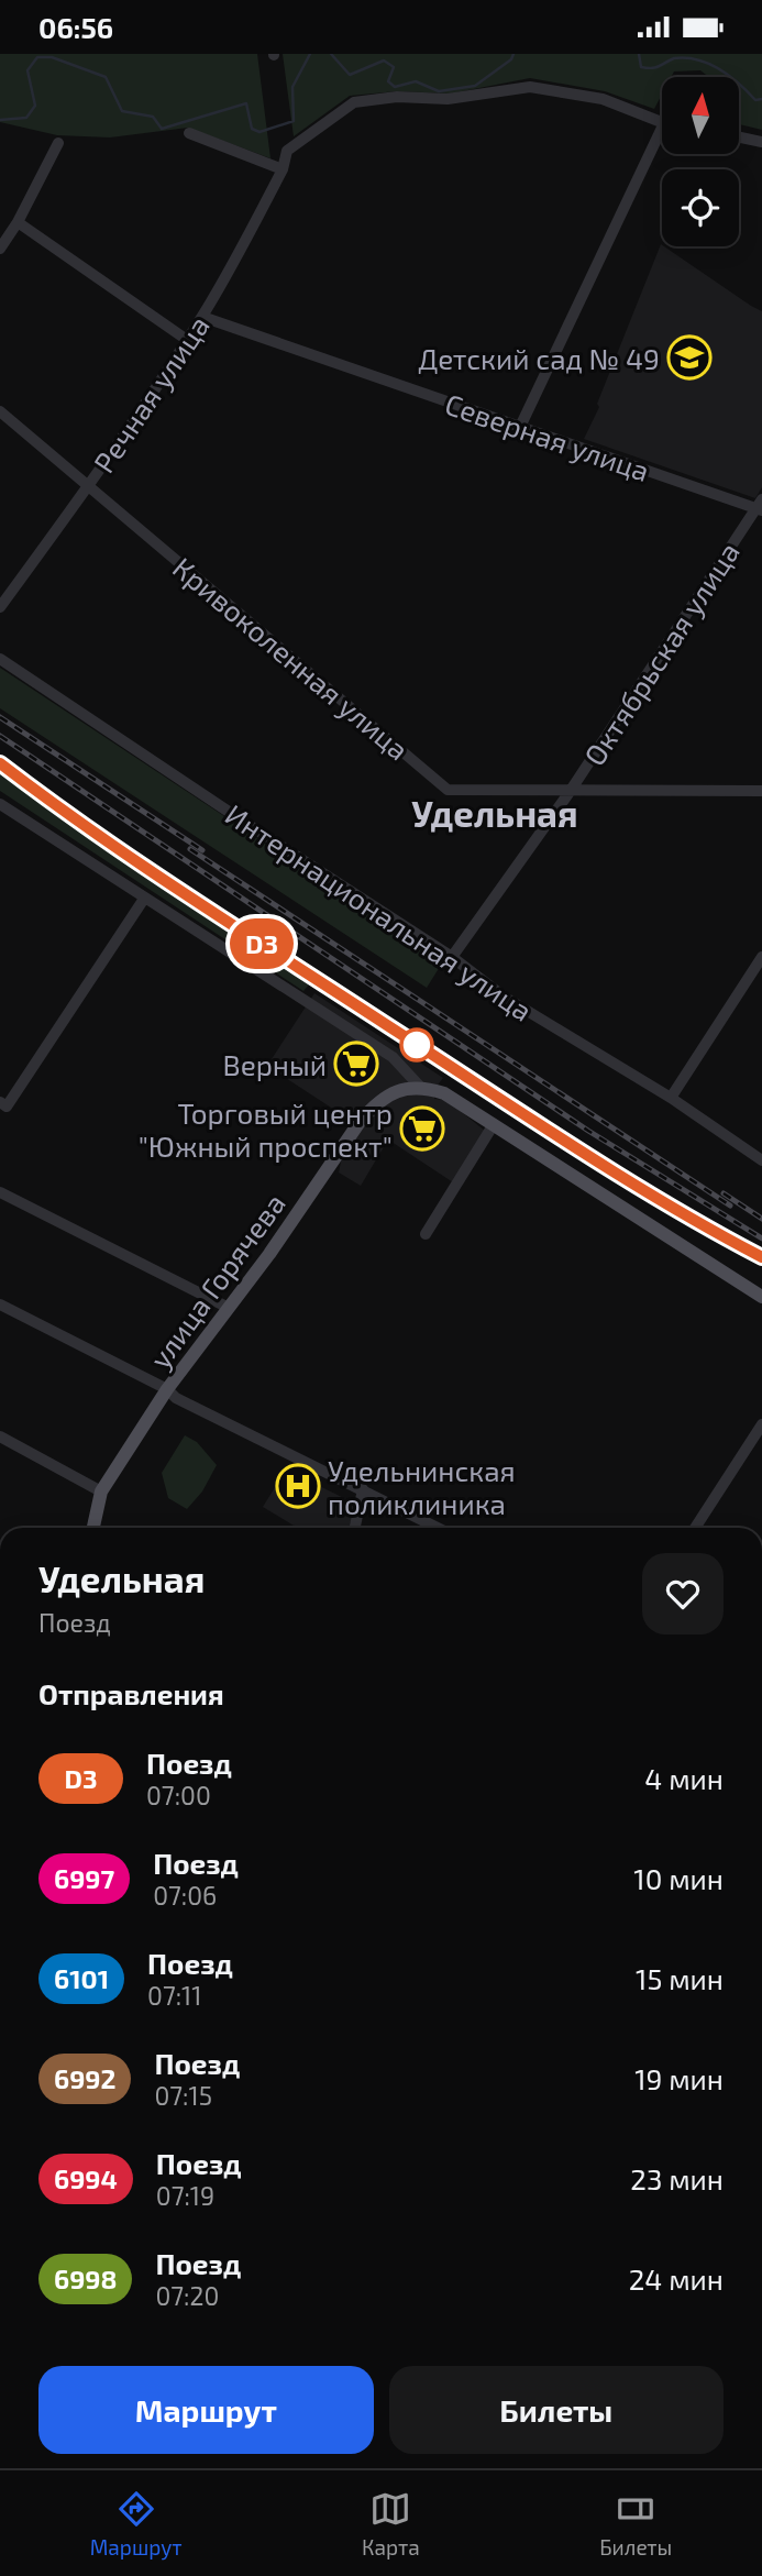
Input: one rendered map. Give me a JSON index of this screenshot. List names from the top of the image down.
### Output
{
  "streets": {
    "main road": ["улица Горячева"],
    "street": [
      "Речная улица",
      "Северная улица",
      "Октябрьская улица",
      "Кривоколенная улица",
      "Интернациональная улица"
    ]
  },
  "crossings": [
    ["Речная улица", "Северная улица"],
    ["Речная улица", "Кривоколенная улица"],
    ["Северная улица", "Октябрьская улица"],
    ["Октябрьская улица", "Кривоколенная улица"],
    ["Октябрьская улица", "Интернациональная улица"]
  ],
  "districts": ["Удельная"],
  "places": {
    "school or university": ["Детский сад № 49"],
    "supermarket": ["Верный", "Торговый центр \"Южный проспект\""],
    "hospital": ["Удельнинская поликлиника"]
  },
  "north": "top",
  "page": {
    "status": "06:56",
    "on_map": "D3",
    "heading": [
      ["Удельная", "Поезд"],
      "Отправления"
    ],
    "list": [
      {
        "mark": "D3",
        "name": "Поезд",
        "note": "07:00",
        "value": "4 мин"
      },
      {
        "mark": "6997",
        "name": "Поезд",
        "note": "07:06",
        "value": "10 мин"
      },
      {
        "mark": "6101",
        "name": "Поезд",
        "note": "07:11",
        "value": "15 мин"
      },
      {
        "mark": "6992",
        "name": "Поезд",
        "note": "07:15",
        "value": "19 мин"
      },
      {
        "mark": "6994",
        "name": "Поезд",
        "note": "07:19",
        "value": "23 мин"
      },
      {
        "mark": "6998",
        "name": "Поезд",
        "note": "07:20",
        "value": "24 мин"
      }
    ],
    "buttons": ["Маршрут", "Билеты"],
    "tabs": ["Маршрут", "Карта", "Билеты"]
  }
}
